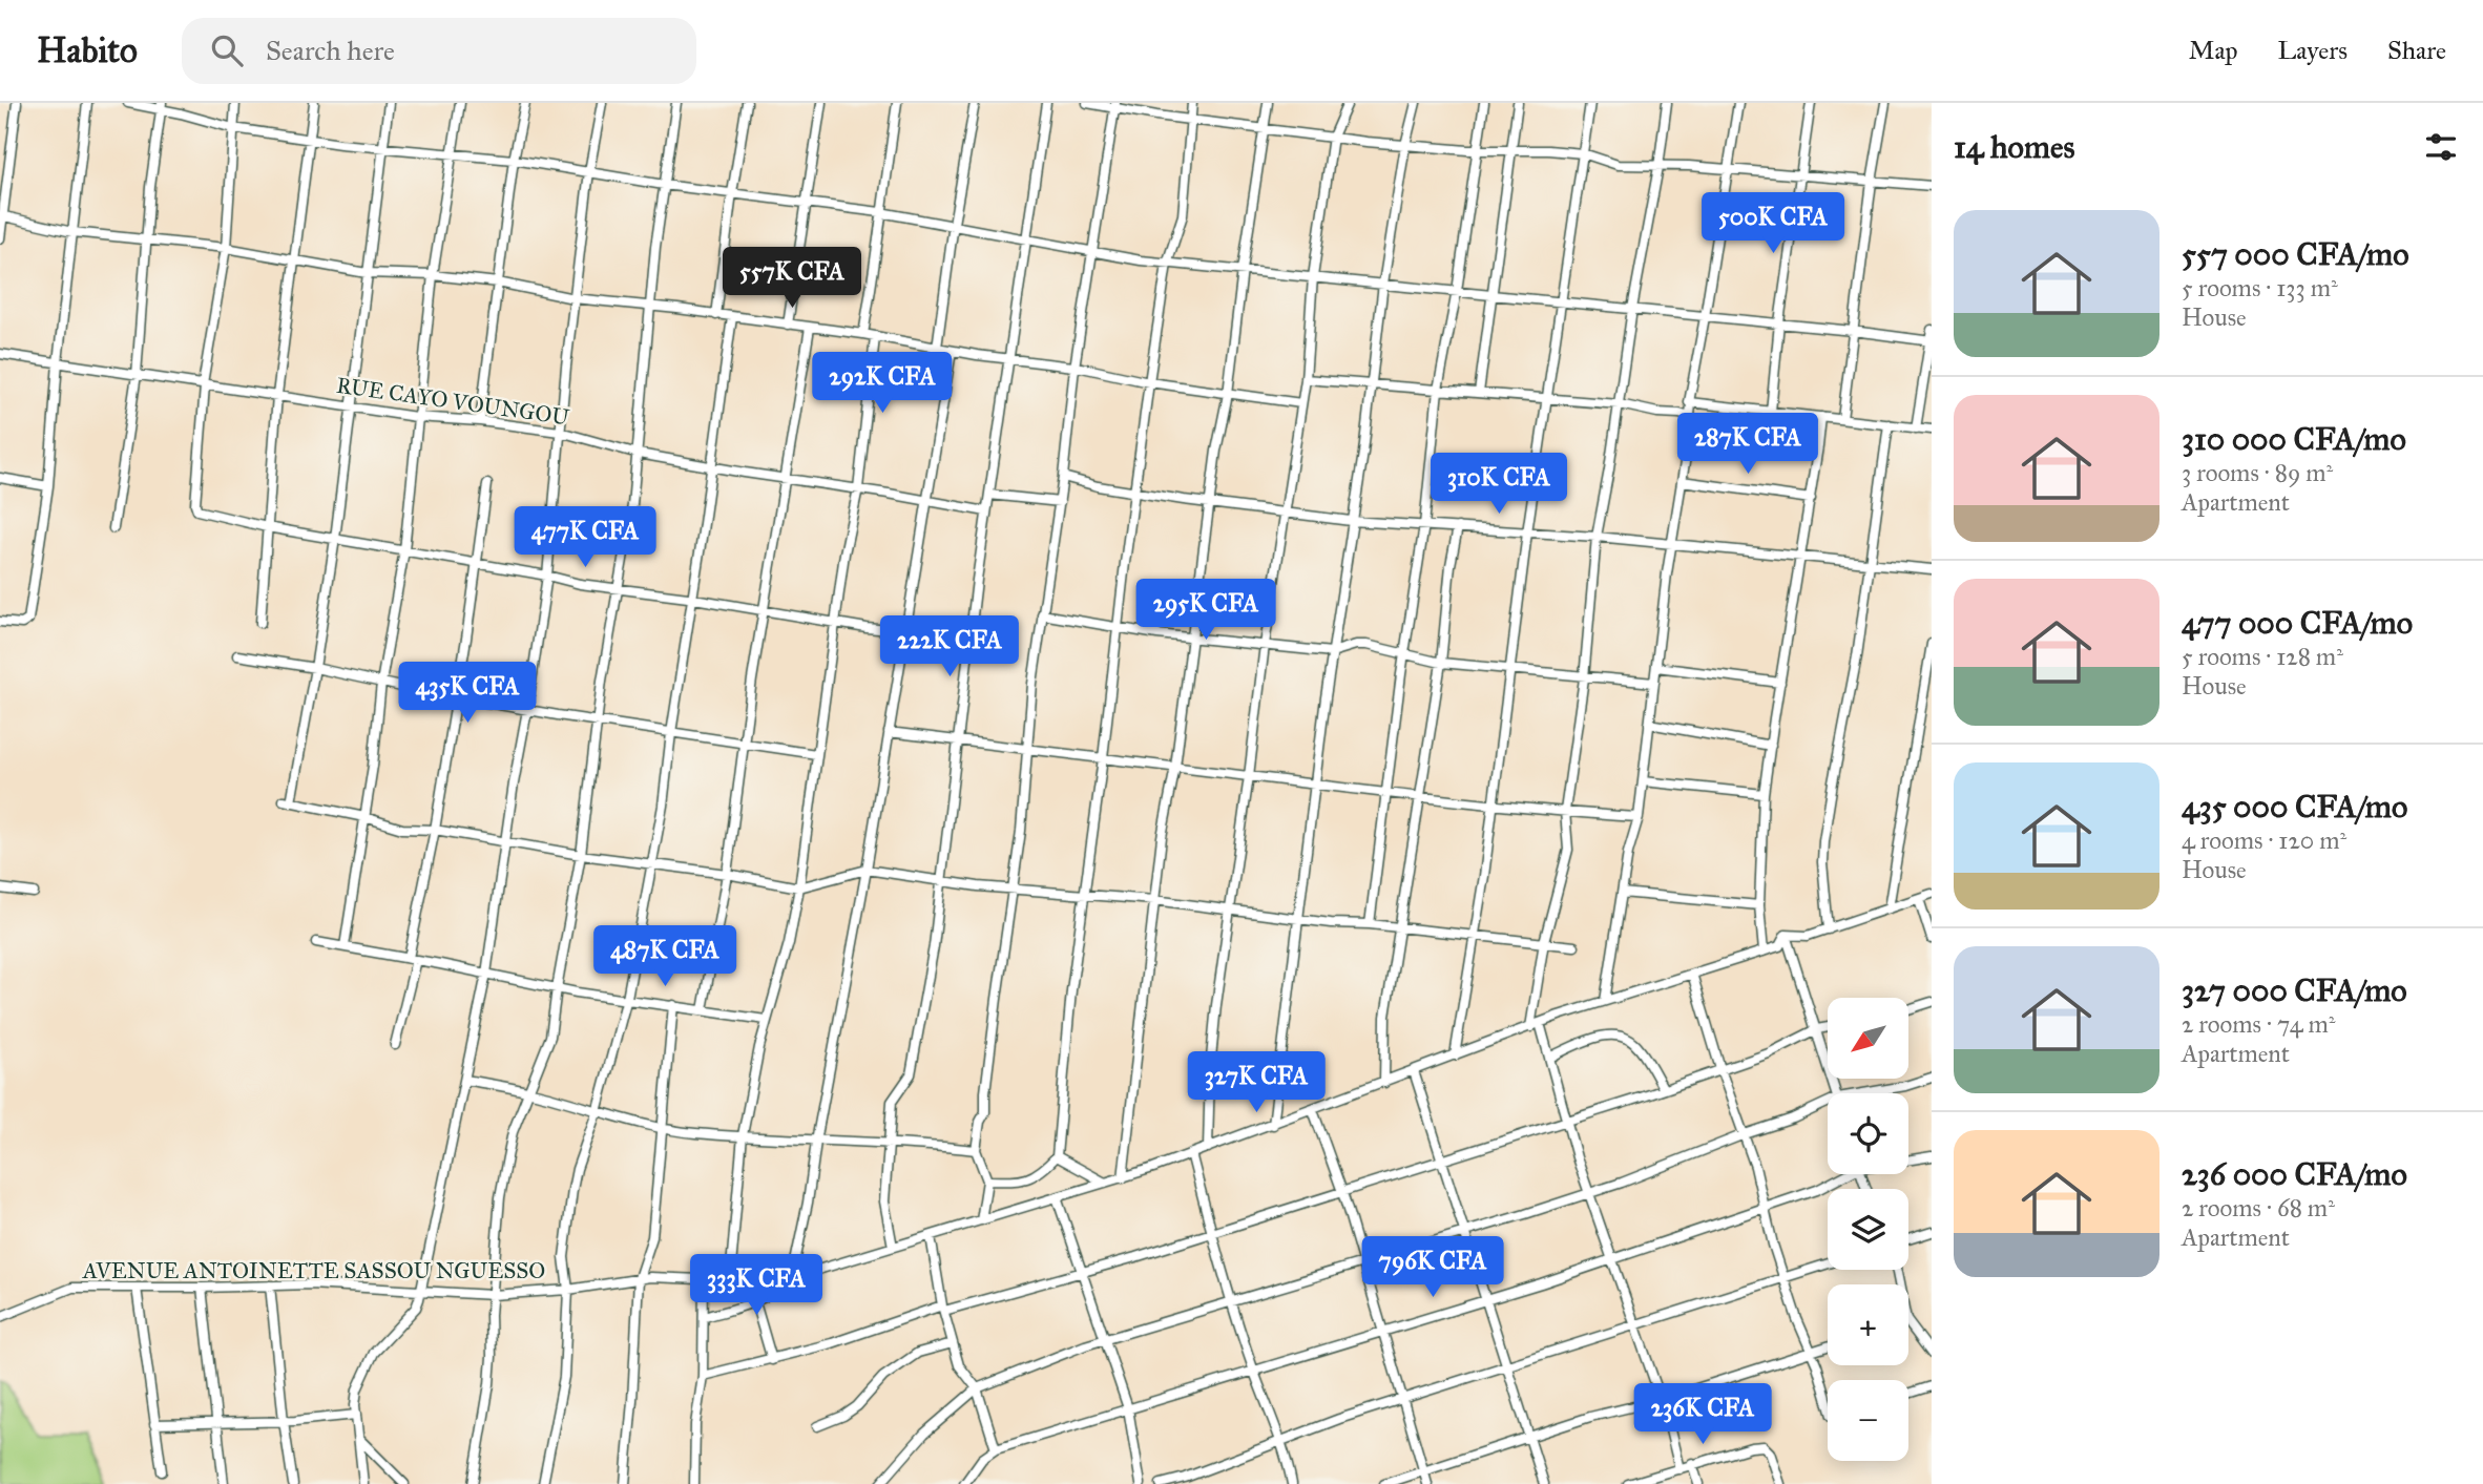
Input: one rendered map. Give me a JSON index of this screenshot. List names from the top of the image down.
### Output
{
  "streets": {
    "street": ["RUE CAYO VOUNGOU", "AVENUE ANTOINETTE SASSOU NGUESSO"]
  },
  "north": "bottom left",
  "page": {
    "header": "Habito",
    "search": "Search here",
    "nav": ["Map", "Layers", "Share"],
    "heading": "14 homes",
    "list": [
      {
        "name": "557 000 CFA/mo",
        "note": "5 rooms · 133 m² · House"
      },
      {
        "name": "310 000 CFA/mo",
        "note": "3 rooms · 89 m² · Apartment"
      },
      {
        "name": "477 000 CFA/mo",
        "note": "5 rooms · 128 m² · House"
      },
      {
        "name": "435 000 CFA/mo",
        "note": "4 rooms · 120 m² · House"
      },
      {
        "name": "327 000 CFA/mo",
        "note": "2 rooms · 74 m² · Apartment"
      },
      {
        "name": "236 000 CFA/mo",
        "note": "2 rooms · 68 m² · Apartment"
      }
    ],
    "price": [
      "500K CFA",
      "557K CFA",
      "292K CFA",
      "287K CFA",
      "310K CFA",
      "477K CFA",
      "295K CFA",
      "222K CFA",
      "435K CFA",
      "487K CFA",
      "327K CFA",
      "796K CFA",
      "333K CFA",
      "236K CFA"
    ],
    "map_buttons": ["+", "−"]
  }
}
